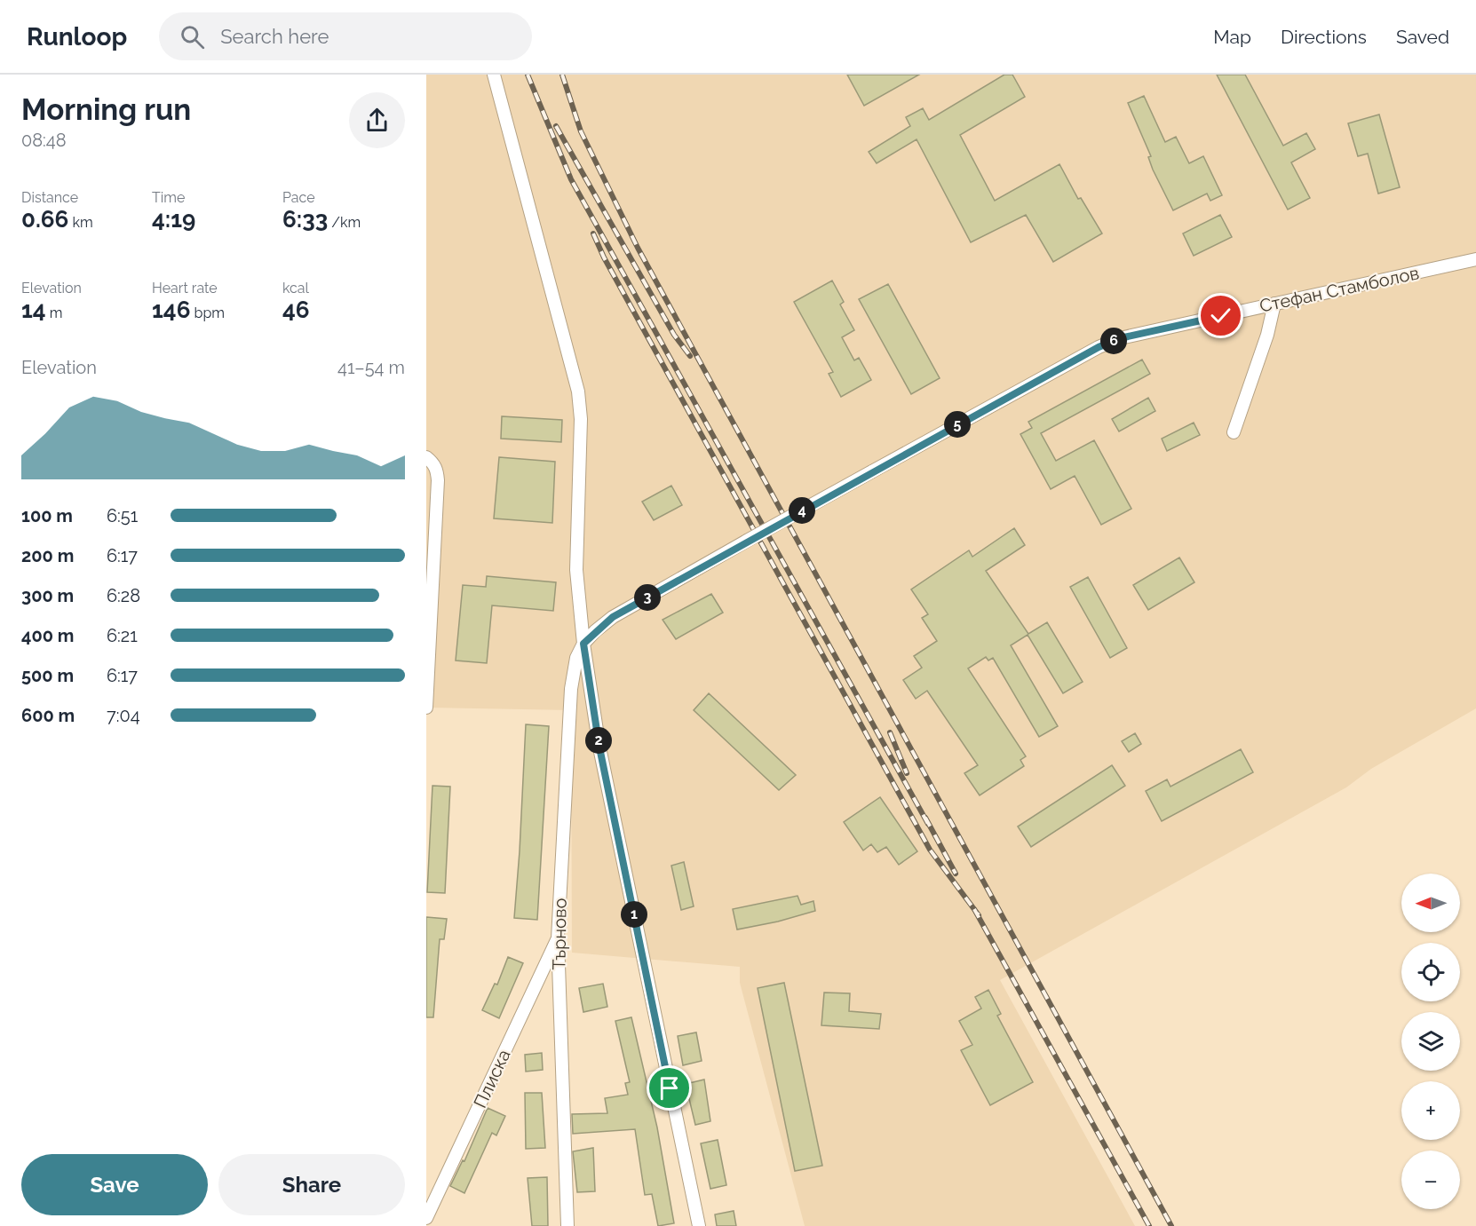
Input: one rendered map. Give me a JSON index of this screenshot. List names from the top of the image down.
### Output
{
  "streets": {
    "street": ["Стефан Стамболов", "Търново", "Плиска"]
  },
  "crossings": [
    ["Стефан Стамболов", "Търново"],
    ["Търново", "Плиска"]
  ],
  "north": "left",
  "page": {
    "header": "Runloop",
    "search": "Search here",
    "nav": ["Map", "Directions", "Saved"],
    "heading": ["Morning run", "08:48"],
    "stats": [
      ["Distance", "0.66 km"],
      ["Time", "4:19"],
      ["Pace", "6:33 /km"],
      ["Elevation", "14 m"],
      ["Heart rate", "146 bpm"],
      ["kcal", "46"]
    ],
    "pins": [
      "6",
      "5",
      "4",
      "3",
      "2",
      "1"
    ],
    "chart": ["Elevation", "41–54 m"],
    "list": [
      {
        "name": "100 m",
        "note": "6:51"
      },
      {
        "name": "200 m",
        "note": "6:17"
      },
      {
        "name": "300 m",
        "note": "6:28"
      },
      {
        "name": "400 m",
        "note": "6:21"
      },
      {
        "name": "500 m",
        "note": "6:17"
      },
      {
        "name": "600 m",
        "note": "7:04"
      }
    ],
    "map_buttons": ["+", "−"],
    "buttons": ["Save", "Share"]
  }
}
